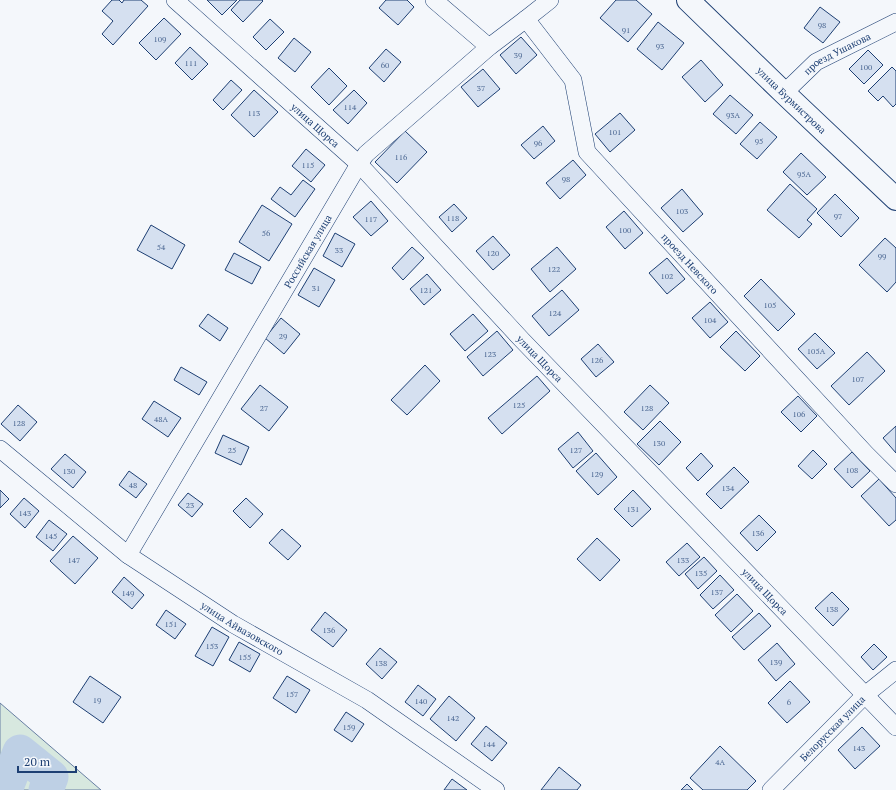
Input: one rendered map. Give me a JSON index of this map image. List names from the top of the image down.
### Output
{
  "streets": {
    "street": [
      "проезд Ушакова",
      "улица Бурмистрова",
      "улица Щорса",
      "Российская улица",
      "проезд Невского",
      "улица Айвазовского",
      "Белорусская улица"
    ]
  },
  "crossings": [
    ["проезд Ушакова", "улица Бурмистрова"],
    ["улица Щорса", "Российская улица"],
    ["улица Щорса", "Белорусская улица"],
    ["Российская улица", "проезд Невского"],
    ["Российская улица", "улица Айвазовского"]
  ],
  "house_numbers": [
    "98",
    "91",
    "109",
    "93",
    "39",
    "111",
    "60",
    "100",
    "37",
    "114",
    "113",
    "93А",
    "101",
    "95",
    "96",
    "116",
    "115",
    "95А",
    "98",
    "103",
    "97",
    "118",
    "117",
    "100",
    "56",
    "54",
    "33",
    "120",
    "99",
    "122",
    "102",
    "31",
    "121",
    "105",
    "124",
    "104",
    "29",
    "105А",
    "123",
    "126",
    "107",
    "125",
    "27",
    "128",
    "106",
    "48А",
    "128",
    "130",
    "25",
    "127",
    "108",
    "130",
    "129",
    "48",
    "134",
    "23",
    "131",
    "143",
    "136",
    "145",
    "147",
    "133",
    "135",
    "137",
    "149",
    "138",
    "151",
    "136",
    "153",
    "155",
    "139",
    "138",
    "157",
    "19",
    "140",
    "6",
    "142",
    "159",
    "144",
    "143",
    "4А"
  ],
  "scale_bar": "20 m"
}
